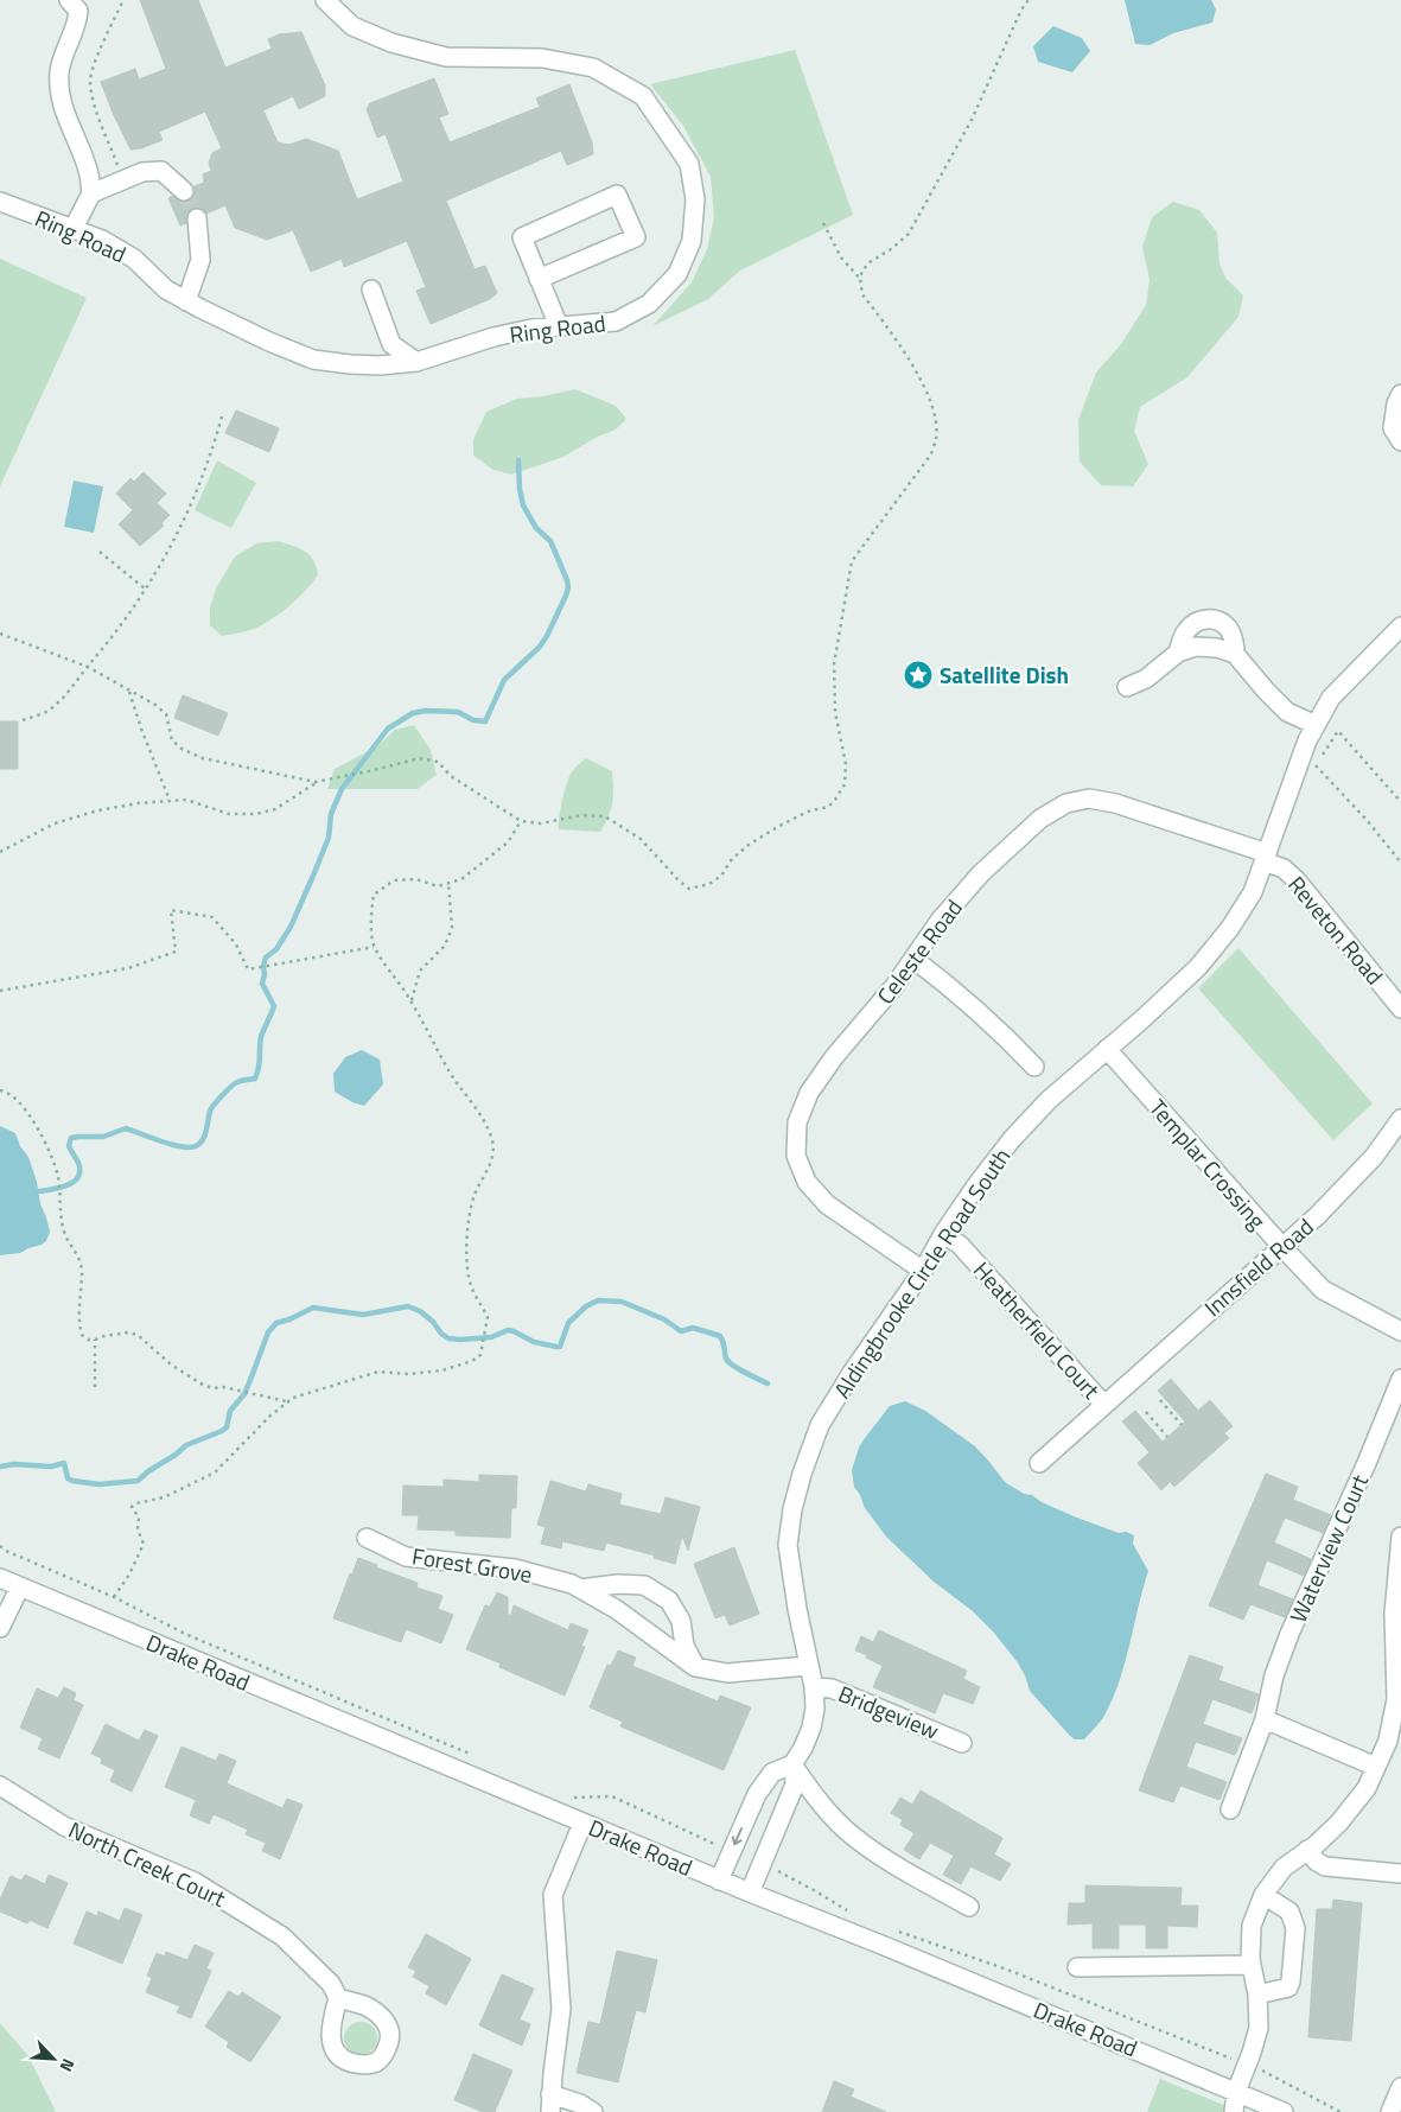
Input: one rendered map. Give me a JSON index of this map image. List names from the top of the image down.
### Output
{
  "streets": {
    "street": [
      "Ring Road",
      "Reveton Road",
      "Celeste Road",
      "Templar Crossing",
      "Innsfield Road",
      "Aldingbrooke Circle Road South",
      "Heatherfield Court",
      "Waterview Court",
      "Forest Grove",
      "Drake Road",
      "Bridgeview",
      "North Creek Court"
    ]
  },
  "crossings": [
    ["Reveton Road", "Celeste Road"],
    ["Reveton Road", "Aldingbrooke Circle Road South"],
    ["Celeste Road", "Aldingbrooke Circle Road South"],
    ["Templar Crossing", "Innsfield Road"],
    ["Templar Crossing", "Aldingbrooke Circle Road South"],
    ["Innsfield Road", "Heatherfield Court"],
    ["Aldingbrooke Circle Road South", "Heatherfield Court"],
    ["Aldingbrooke Circle Road South", "Forest Grove"],
    ["Aldingbrooke Circle Road South", "Drake Road"],
    ["Aldingbrooke Circle Road South", "Bridgeview"]
  ],
  "places": {
    "place": ["Satellite Dish"]
  },
  "north": "bottom right"
}
